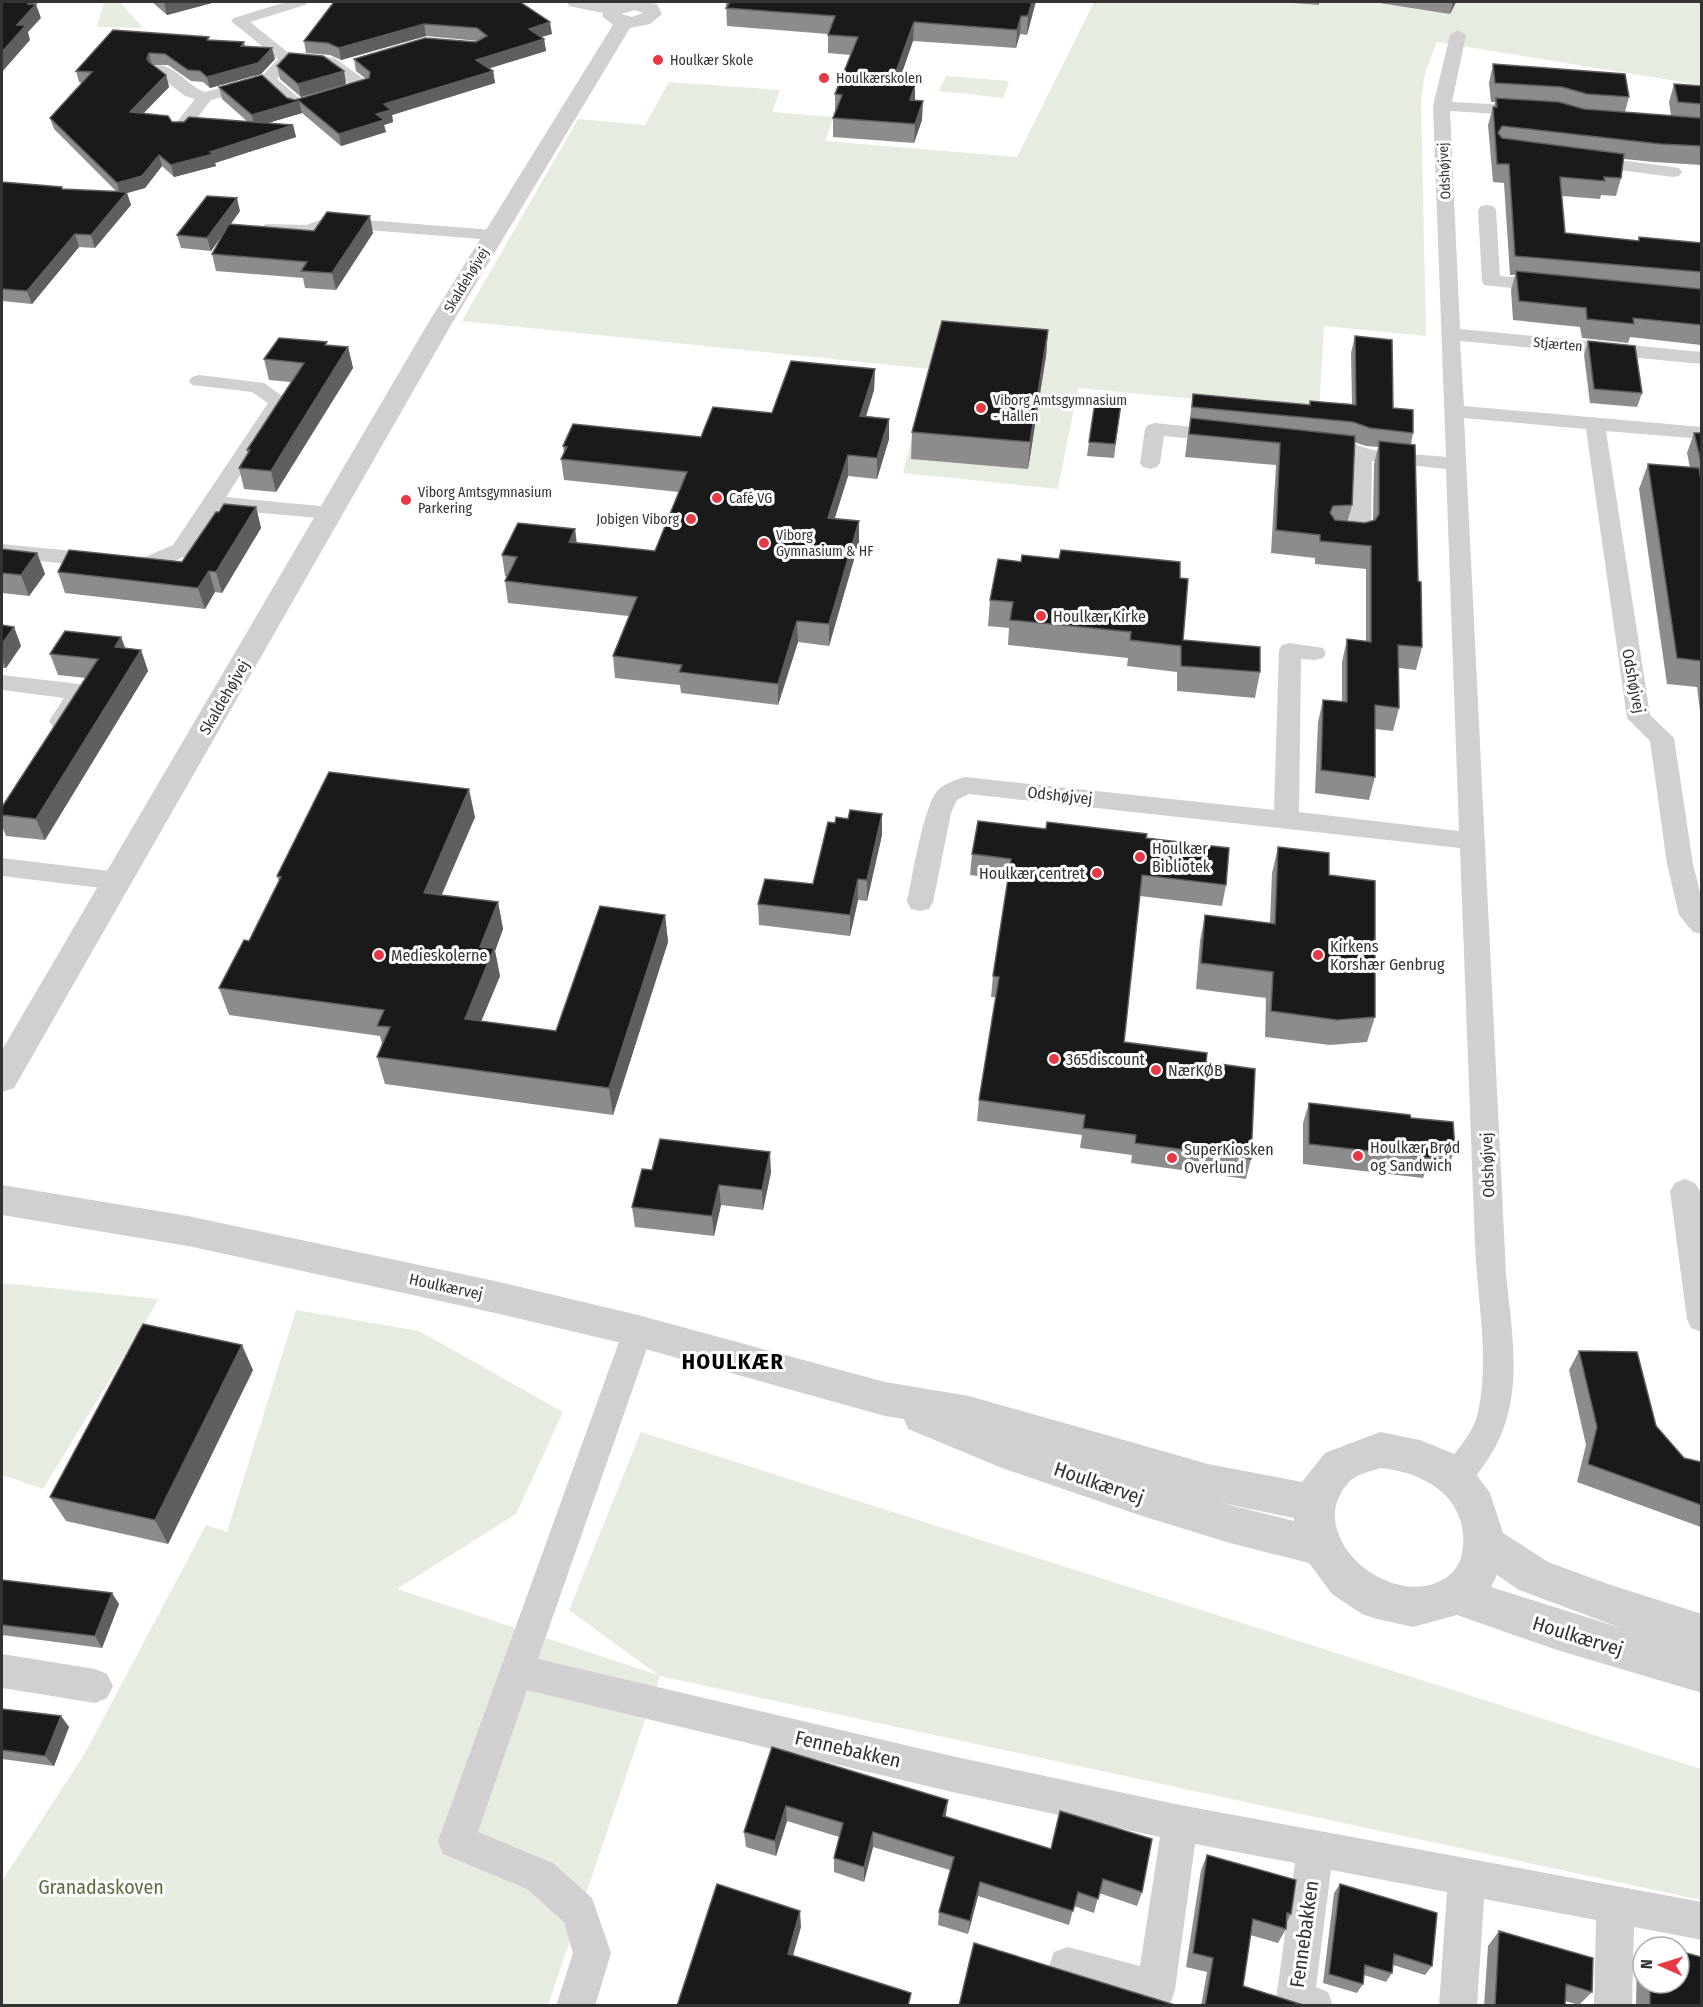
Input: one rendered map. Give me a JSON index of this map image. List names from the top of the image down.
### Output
{
  "streets": {
    "street": [
      "Odshøjvej",
      "Skaldehøjvej",
      "Stjærten",
      "Houlkærvej",
      "Fennebakken"
    ]
  },
  "crossings": [
    ["Odshøjvej", "Stjærten"],
    ["Odshøjvej", "Houlkærvej"]
  ],
  "districts": ["HOULKÆR"],
  "parks": ["Granadaskoven"],
  "places": [
    "Houlkær Skole",
    "Houlkærskolen",
    "Viborg Amtsgymnasium - Hallen",
    "Café VG",
    "Viborg Amtsgymnasium Parkering",
    "Jobigen Viborg",
    "Viborg Gymnasium & HF",
    "Houlkær Kirke",
    "Houlkær Bibliotek",
    "Houlkær centret",
    "Medieskolerne",
    "Kirkens Korshær Genbrug",
    "365discount",
    "NærKØB",
    "Houlkær Brød og Sandwich",
    "SuperKiosken Overlund"
  ],
  "north": "left"
}
